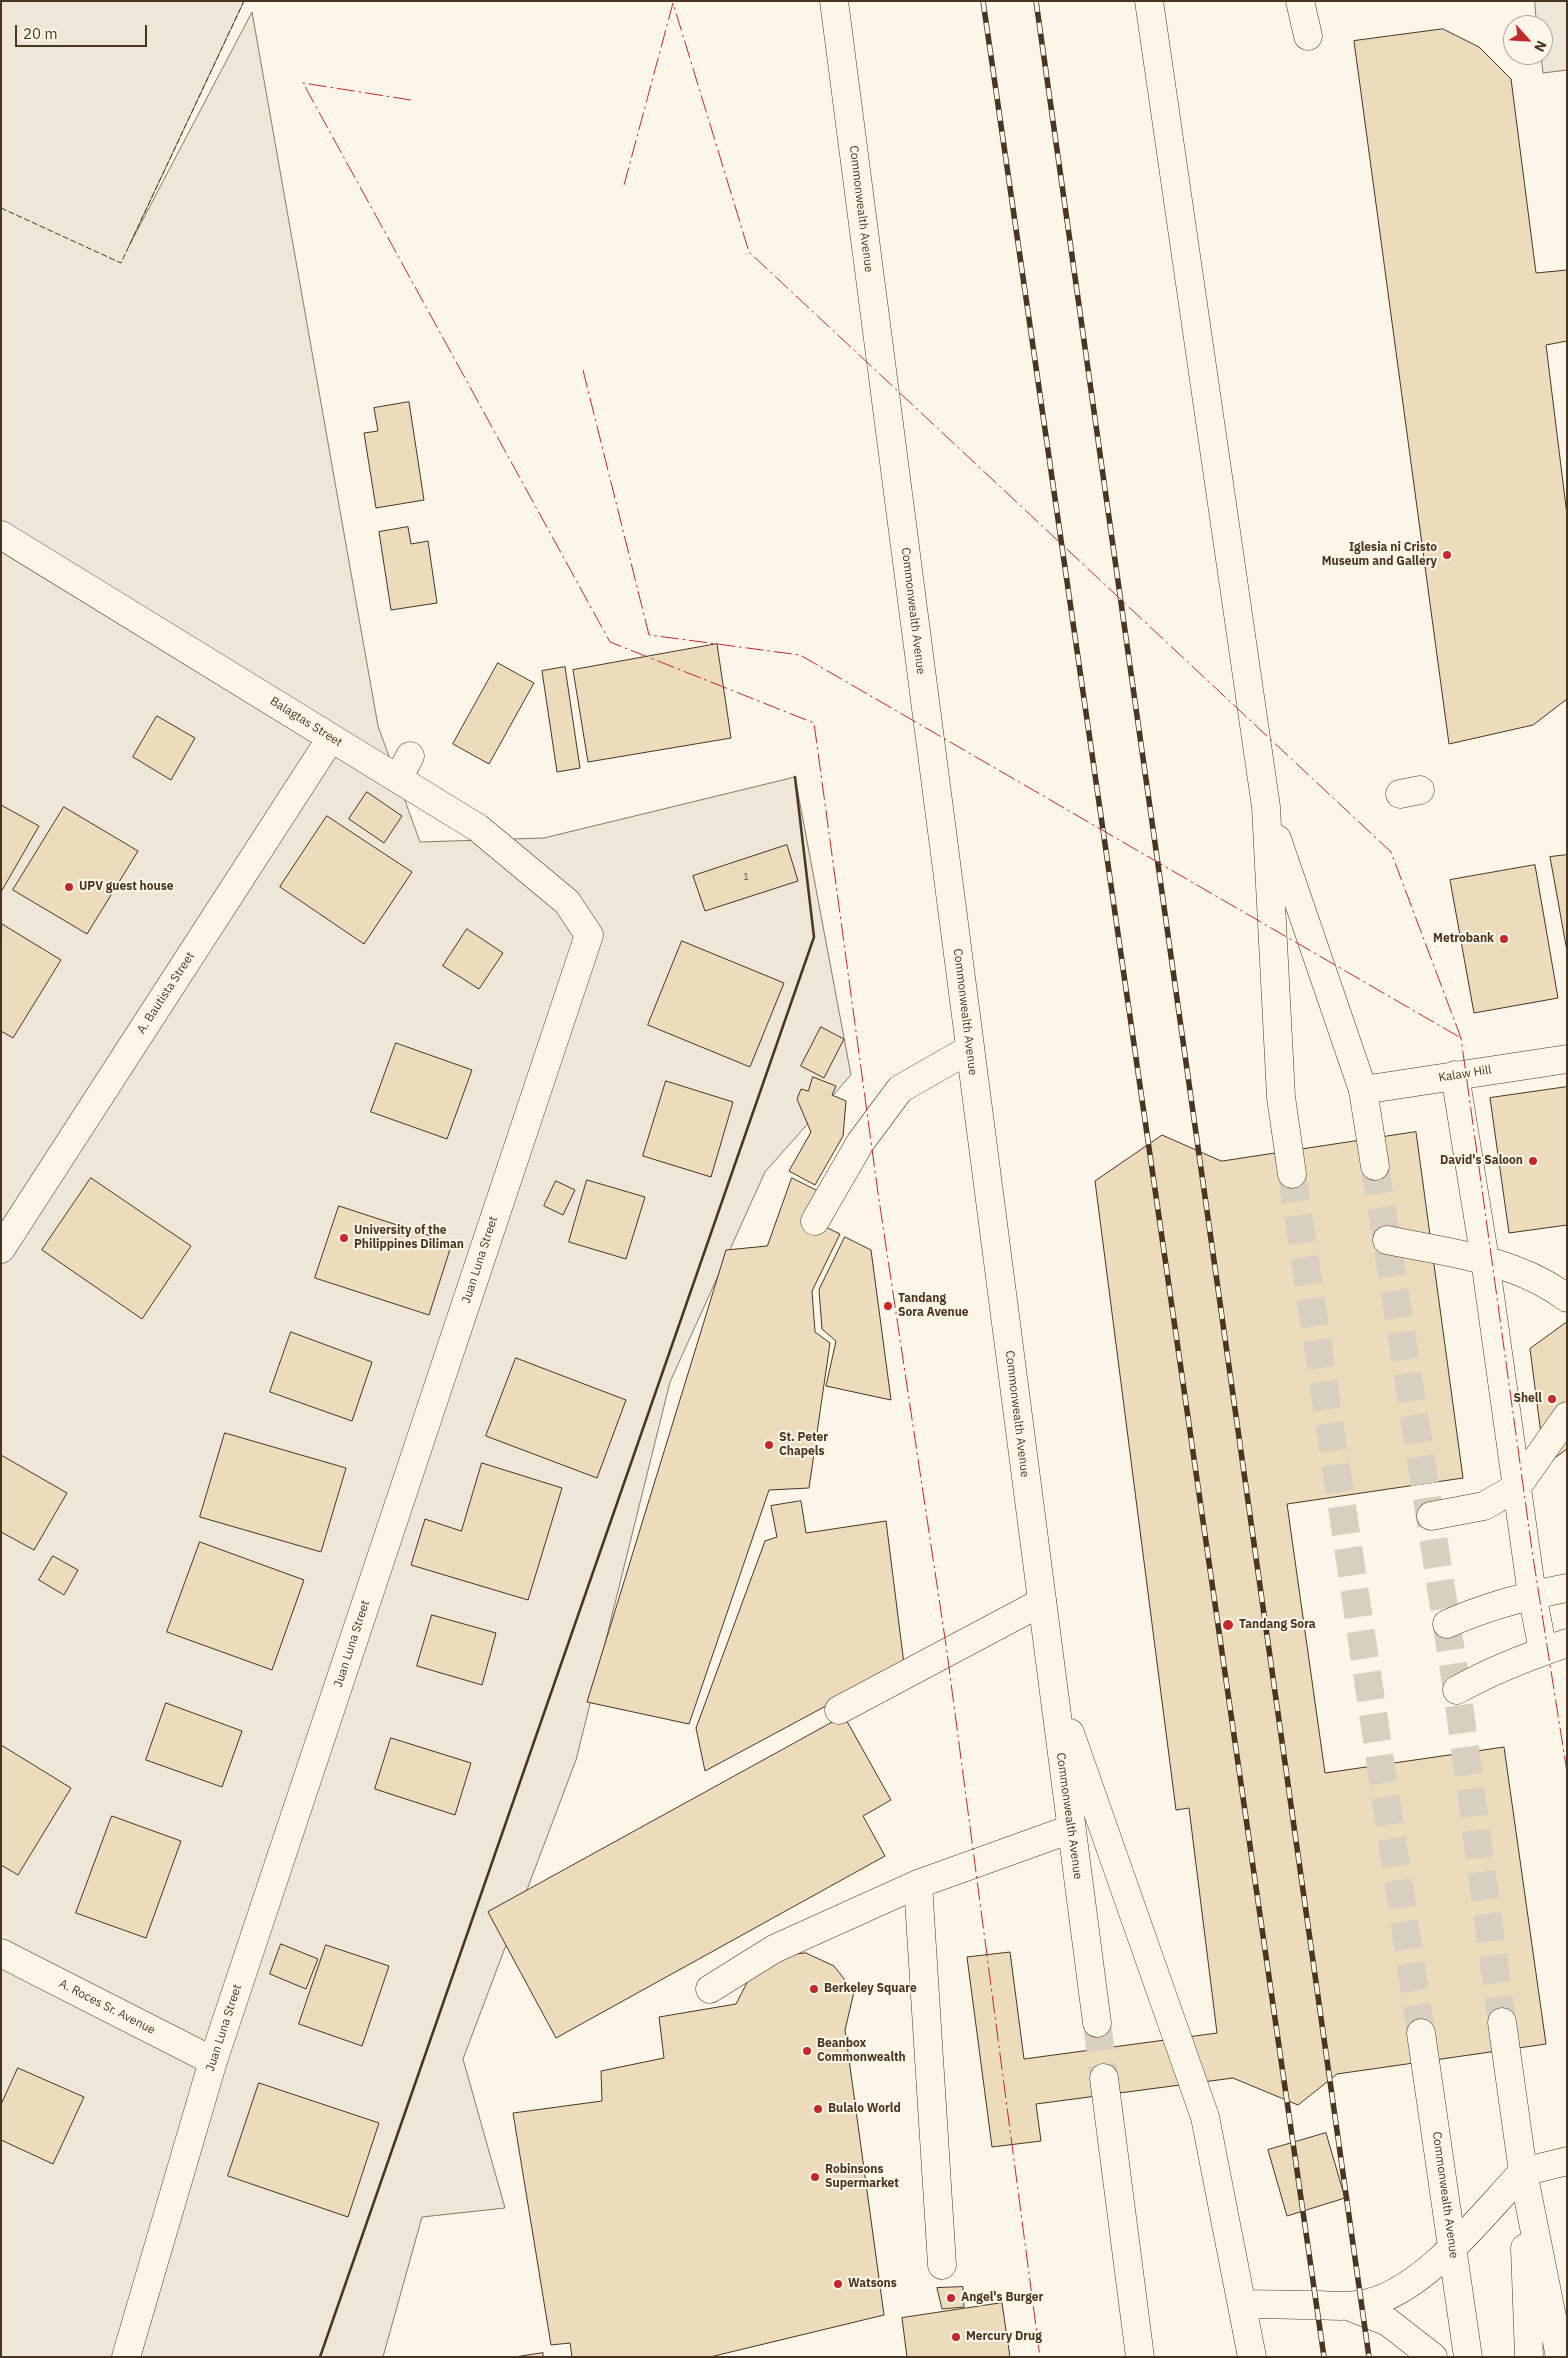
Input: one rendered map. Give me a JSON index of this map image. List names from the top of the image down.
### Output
{
  "streets": {
    "main road": [
      "Commonwealth Avenue",
      "Balagtas Street",
      "A. Bautista Street",
      "Kalaw Hill",
      "Juan Luna Street",
      "A. Roces Sr. Avenue"
    ]
  },
  "crossings": [
    ["Balagtas Street", "A. Bautista Street"],
    ["Balagtas Street", "Juan Luna Street"],
    ["Juan Luna Street", "A. Roces Sr. Avenue"]
  ],
  "places": [
    "Iglesia ni Cristo Museum and Gallery",
    "UPV guest house",
    "Metrobank",
    "David's Saloon",
    "University of the Philippines Diliman",
    "Tandang Sora Avenue",
    "Shell",
    "St. Peter Chapels",
    "Tandang Sora",
    "Berkeley Square",
    "Beanbox Commonwealth",
    "Bulalo World",
    "Robinsons Supermarket",
    "Watsons",
    "Angel's Burger",
    "Mercury Drug"
  ],
  "house_numbers": ["1"],
  "scale_bar": "20 m",
  "north": "bottom right"
}
